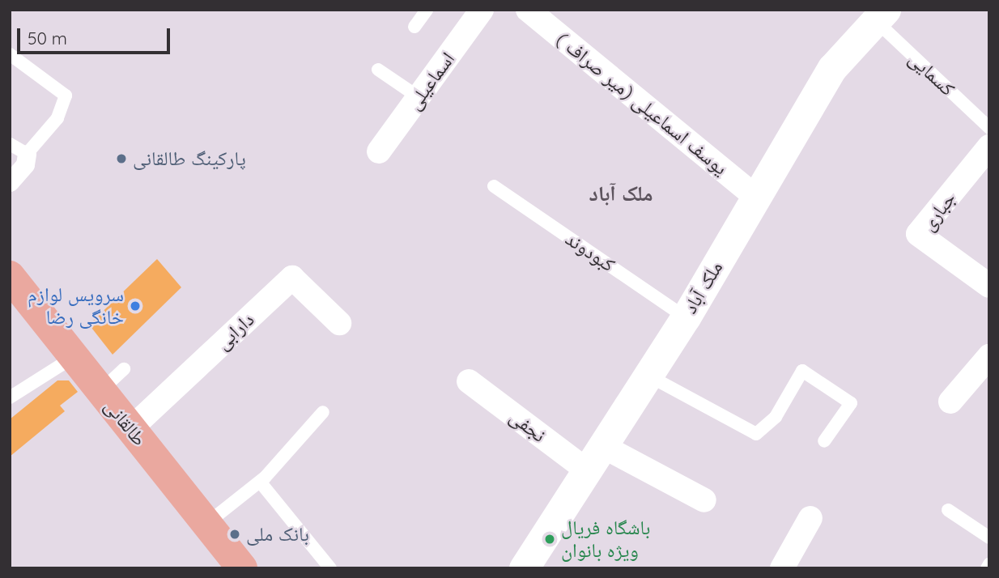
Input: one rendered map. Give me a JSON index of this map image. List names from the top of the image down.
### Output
{
  "streets": {
    "main road": ["طالقانی"],
    "street": [
      "اسماعیلی",
      "یوسف اسماعیلی (میر صراف )",
      "جباری",
      "ملک آباد",
      "دارابی",
      "نجفی"
    ],
    "lane": ["کسمایی", "کبودوند"]
  },
  "crossings": [
    ["کسمایی", "ملک آباد"],
    ["یوسف اسماعیلی (میر صراف )", "ملک آباد"],
    ["کبودوند", "ملک آباد"],
    ["ملک آباد", "نجفی"],
    ["دارابی", "طالقانی"]
  ],
  "districts": ["ملک آباد"],
  "places": [
    "پارکینگ طالقانی",
    "سرویس لوازم خانگی رضا",
    "بانک ملی",
    "باشگاه فریال ویژه بانوان"
  ],
  "scale_bar": "50 m"
}
